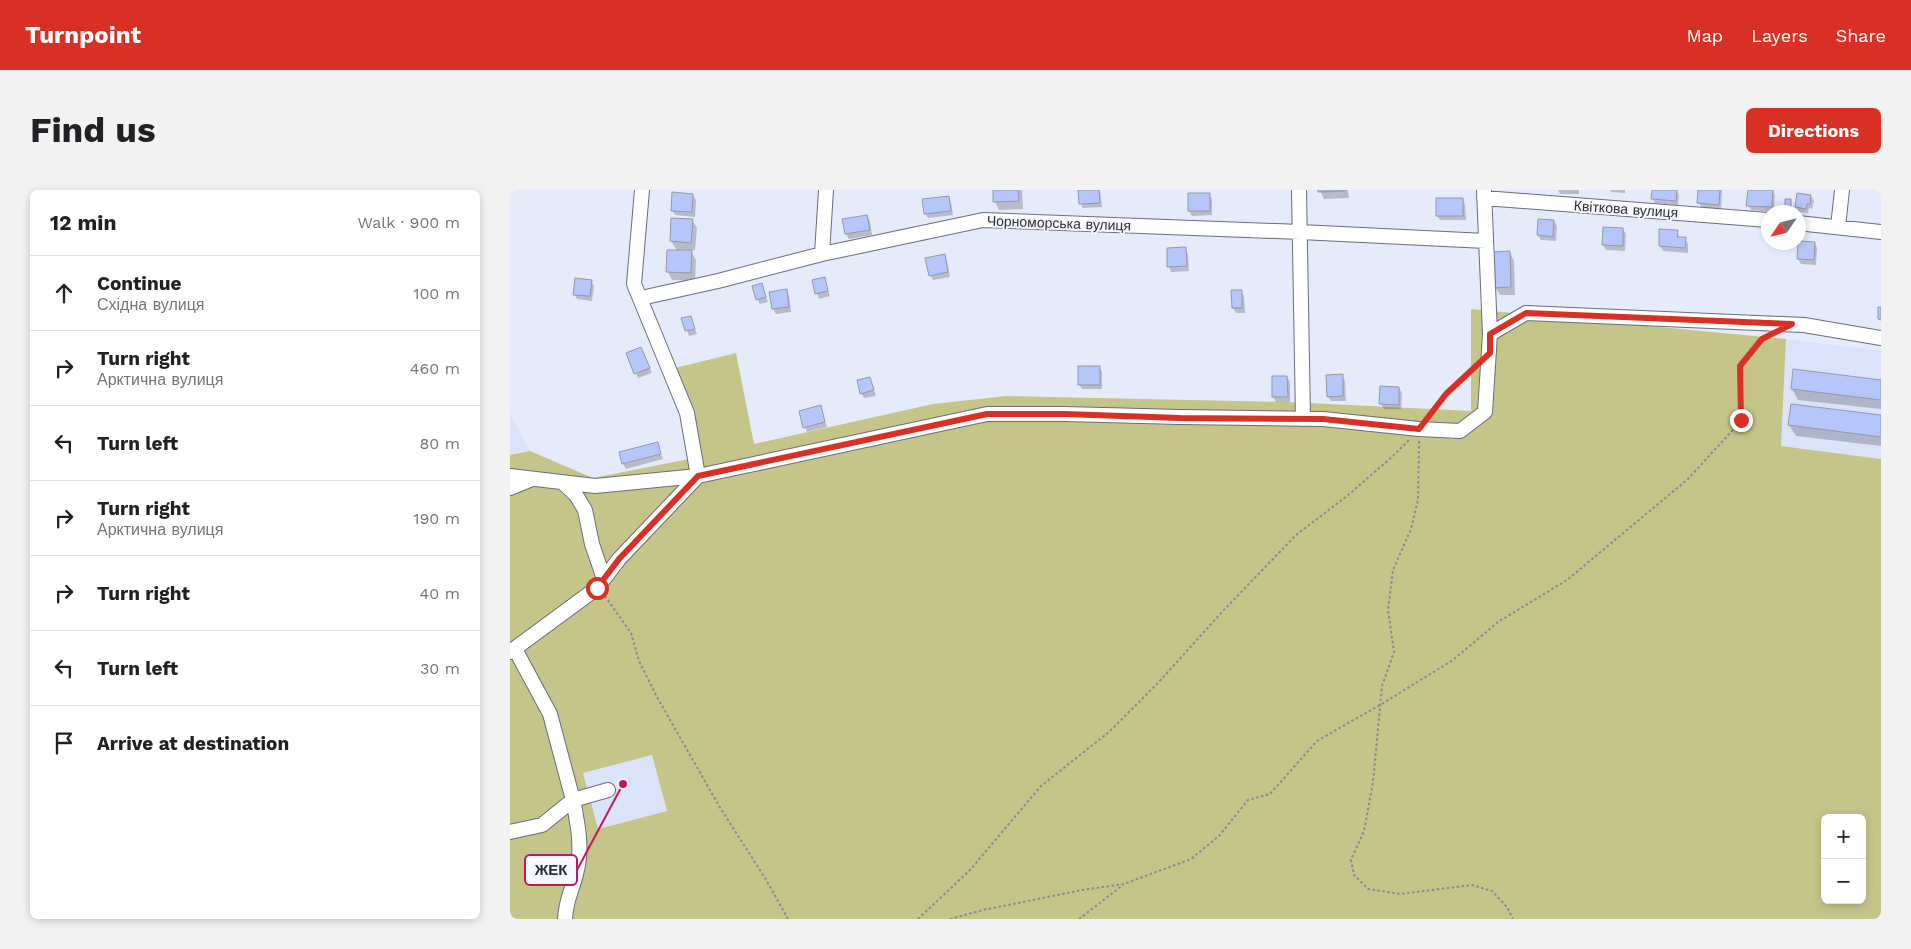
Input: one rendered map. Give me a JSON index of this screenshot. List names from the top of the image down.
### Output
{
  "streets": {
    "lane": ["Квіткова вулиця", "Чорноморська вулиця"]
  },
  "places": ["ЖЕК"],
  "north": "bottom left",
  "page": {
    "header": "Turnpoint",
    "nav": ["Map", "Layers", "Share"],
    "buttons": "Directions",
    "title": "Find us",
    "heading": ["12 min", "Walk · 900 m"],
    "list": [
      ["Continue", "Східна вулиця", "100 m"],
      ["Turn right", "Арктична вулиця", "460 m"],
      ["Turn left", "80 m"],
      ["Turn right", "Арктична вулиця", "190 m"],
      ["Turn right", "40 m"],
      ["Turn left", "30 m"],
      "Arrive at destination"
    ],
    "map_buttons": ["+", "−"]
  }
}
